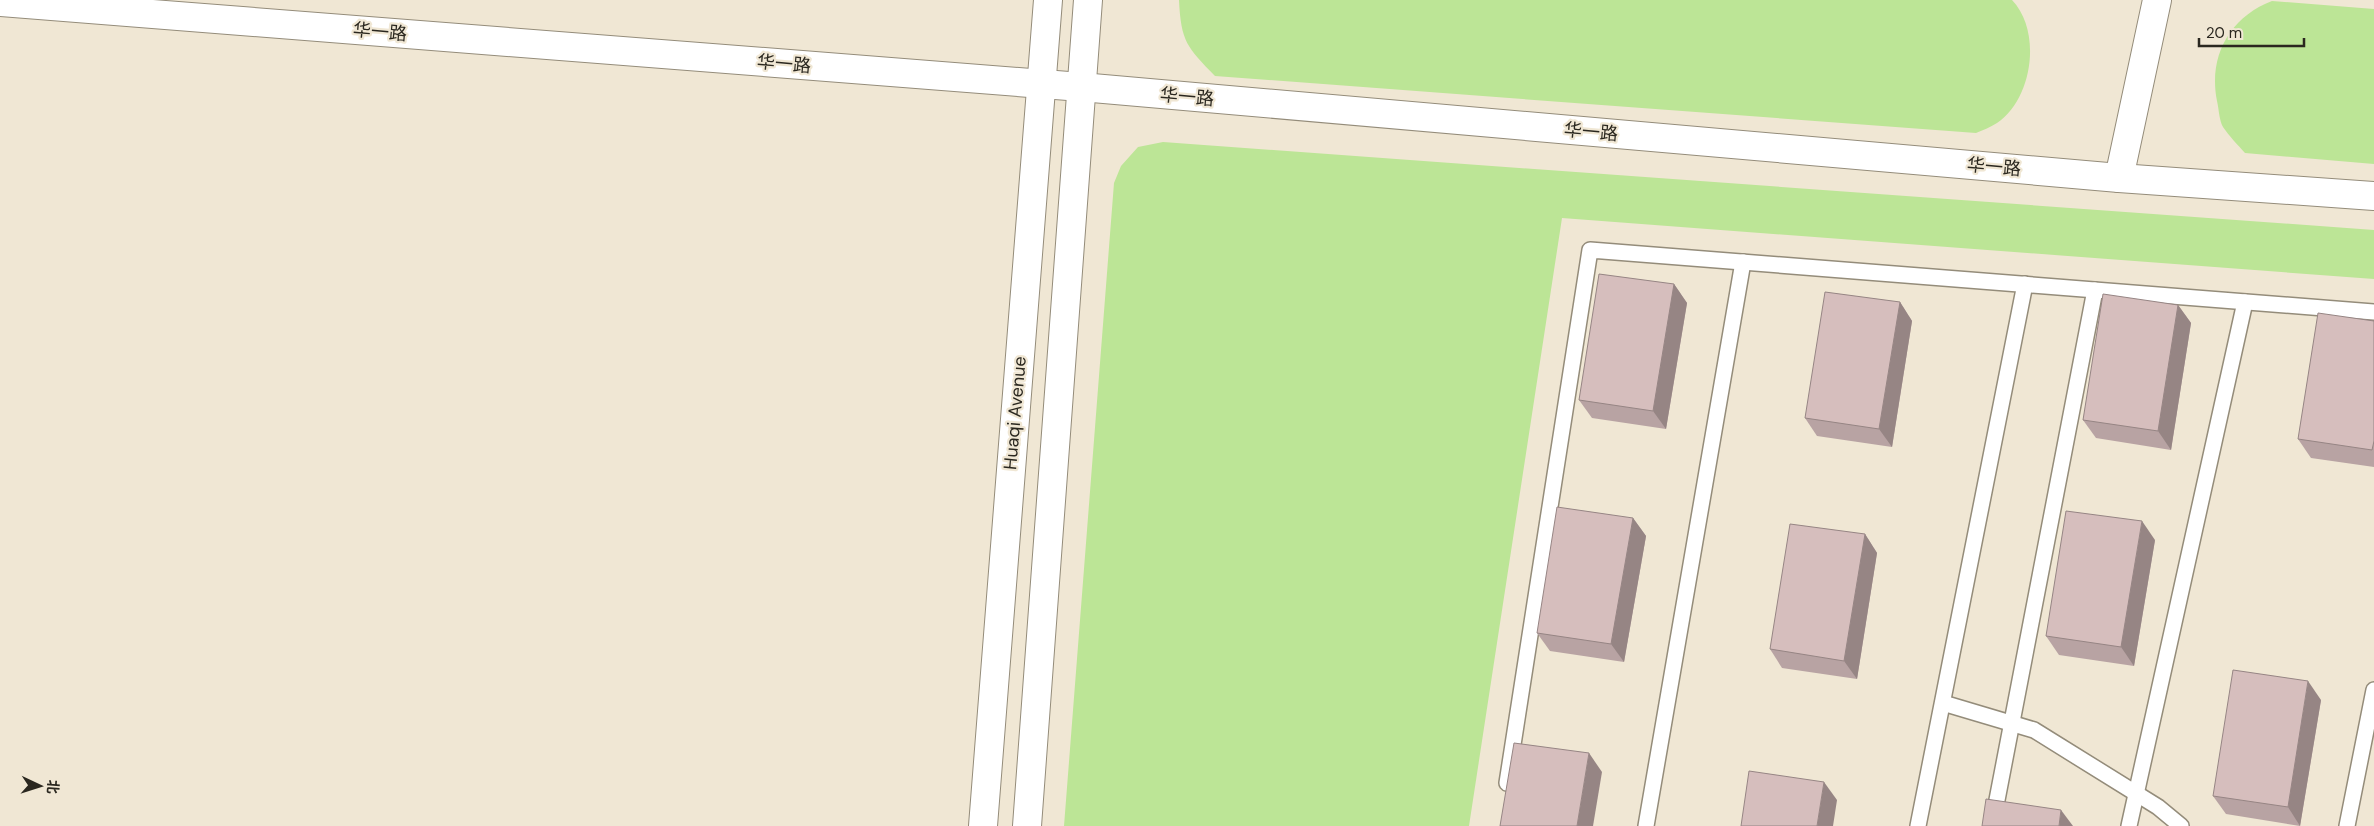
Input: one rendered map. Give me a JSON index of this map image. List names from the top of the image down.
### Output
{
  "streets": {
    "street": ["华一路", "Huaqi Avenue"]
  },
  "crossings": [
    ["华一路", "Huaqi Avenue"]
  ],
  "scale_bar": "20 m",
  "north": "right"
}
